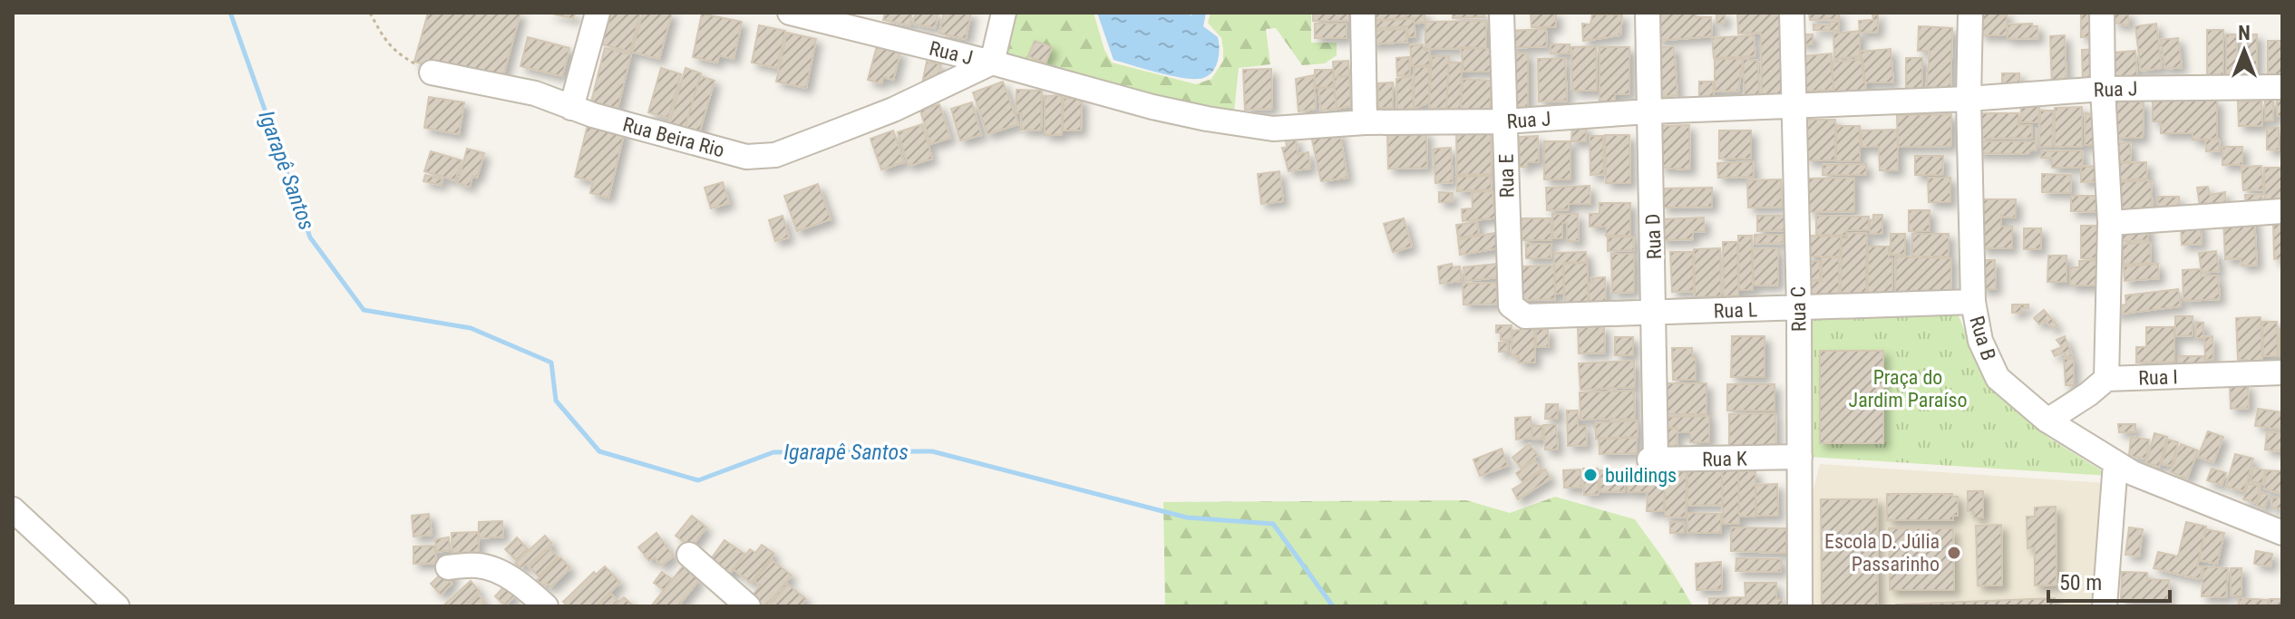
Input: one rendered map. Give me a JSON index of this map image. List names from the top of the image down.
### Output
{
  "streets": {
    "street": [
      "Rua J",
      "Rua Beira Rio",
      "Rua E",
      "Rua D",
      "Rua C",
      "Rua L",
      "Rua B",
      "Rua I",
      "Rua K"
    ]
  },
  "crossings": [
    ["Rua J", "Rua Beira Rio"],
    ["Rua J", "Rua E"],
    ["Rua J", "Rua D"],
    ["Rua J", "Rua C"],
    ["Rua J", "Rua B"],
    ["Rua E", "Rua L"],
    ["Rua D", "Rua L"],
    ["Rua D", "Rua K"],
    ["Rua C", "Rua L"],
    ["Rua C", "Rua K"],
    ["Rua L", "Rua B"]
  ],
  "water": ["Igarapê Santos"],
  "parks": ["Praça do Jardim Paraíso"],
  "places": ["buildings", "Escola D. Júlia Passarinho"],
  "scale_bar": "50 m",
  "north": "top"
}
